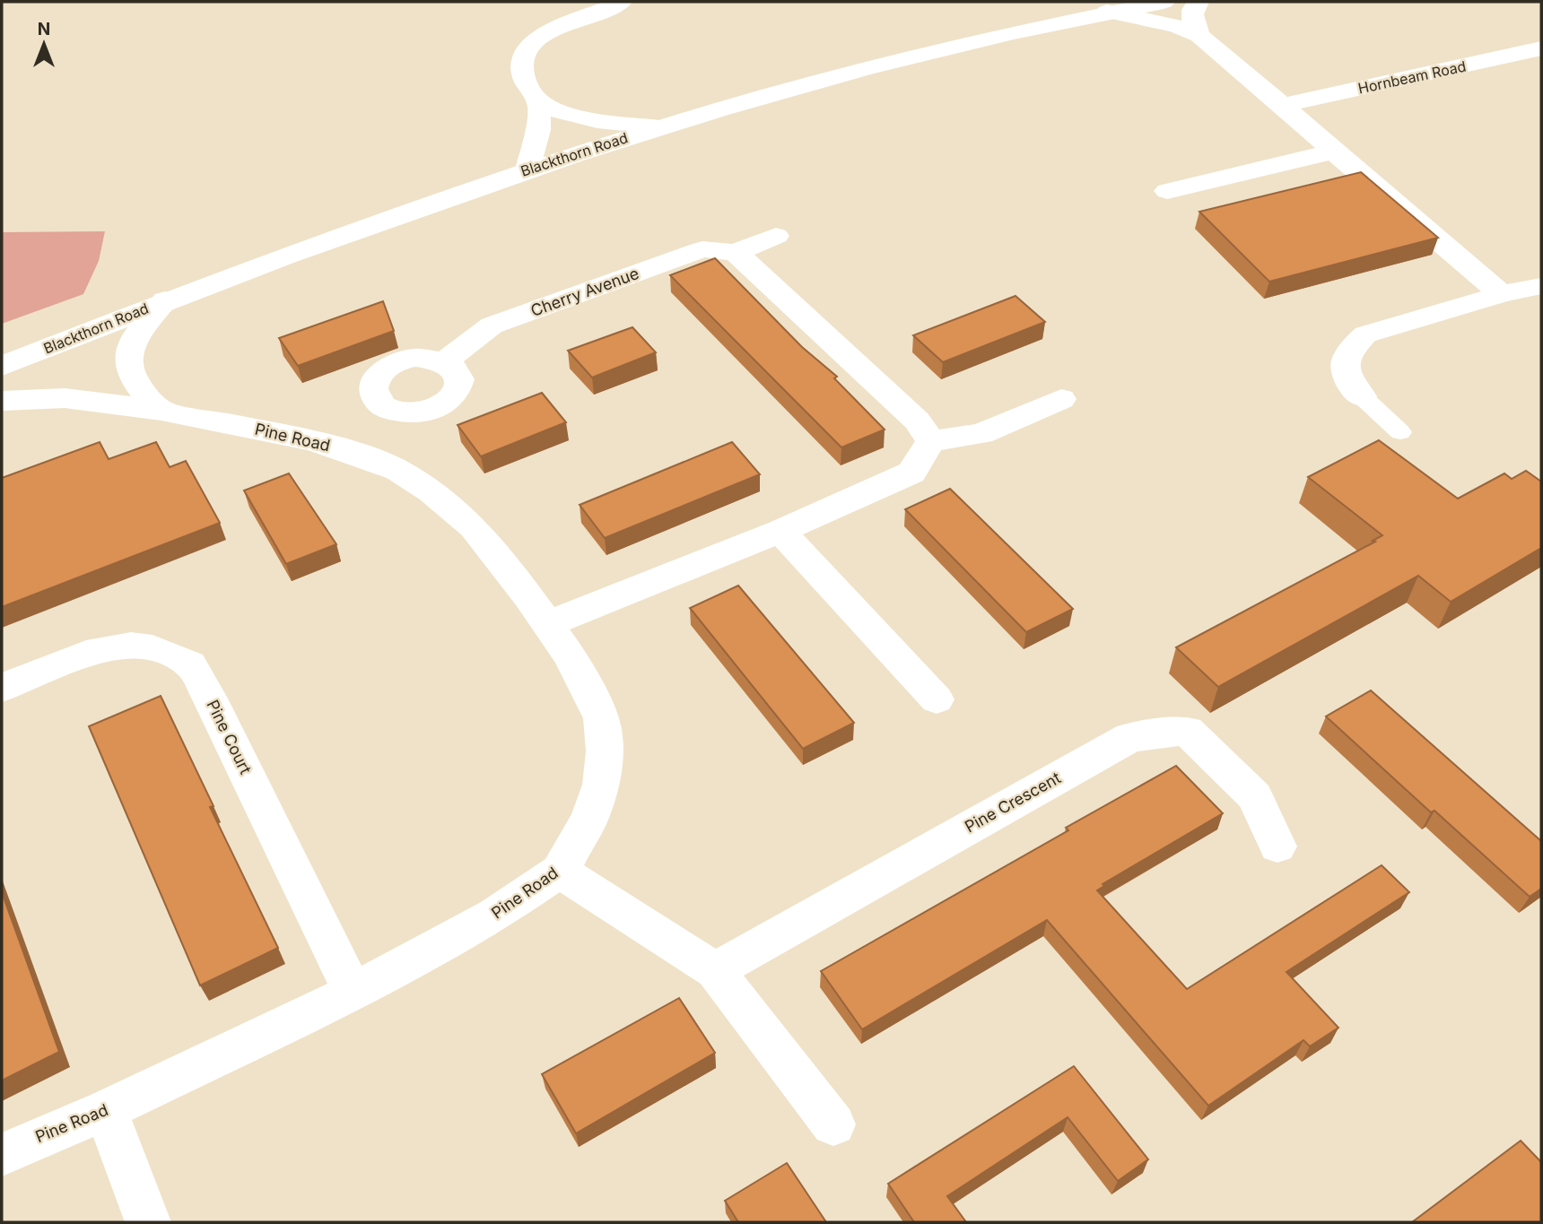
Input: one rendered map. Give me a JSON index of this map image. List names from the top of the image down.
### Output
{
  "streets": {
    "street": [
      "Hornbeam Road",
      "Blackthorn Road",
      "Cherry Avenue",
      "Pine Road",
      "Pine Court",
      "Pine Crescent"
    ]
  },
  "crossings": [
    ["Pine Road", "Pine Court"]
  ],
  "north": "top"
}
